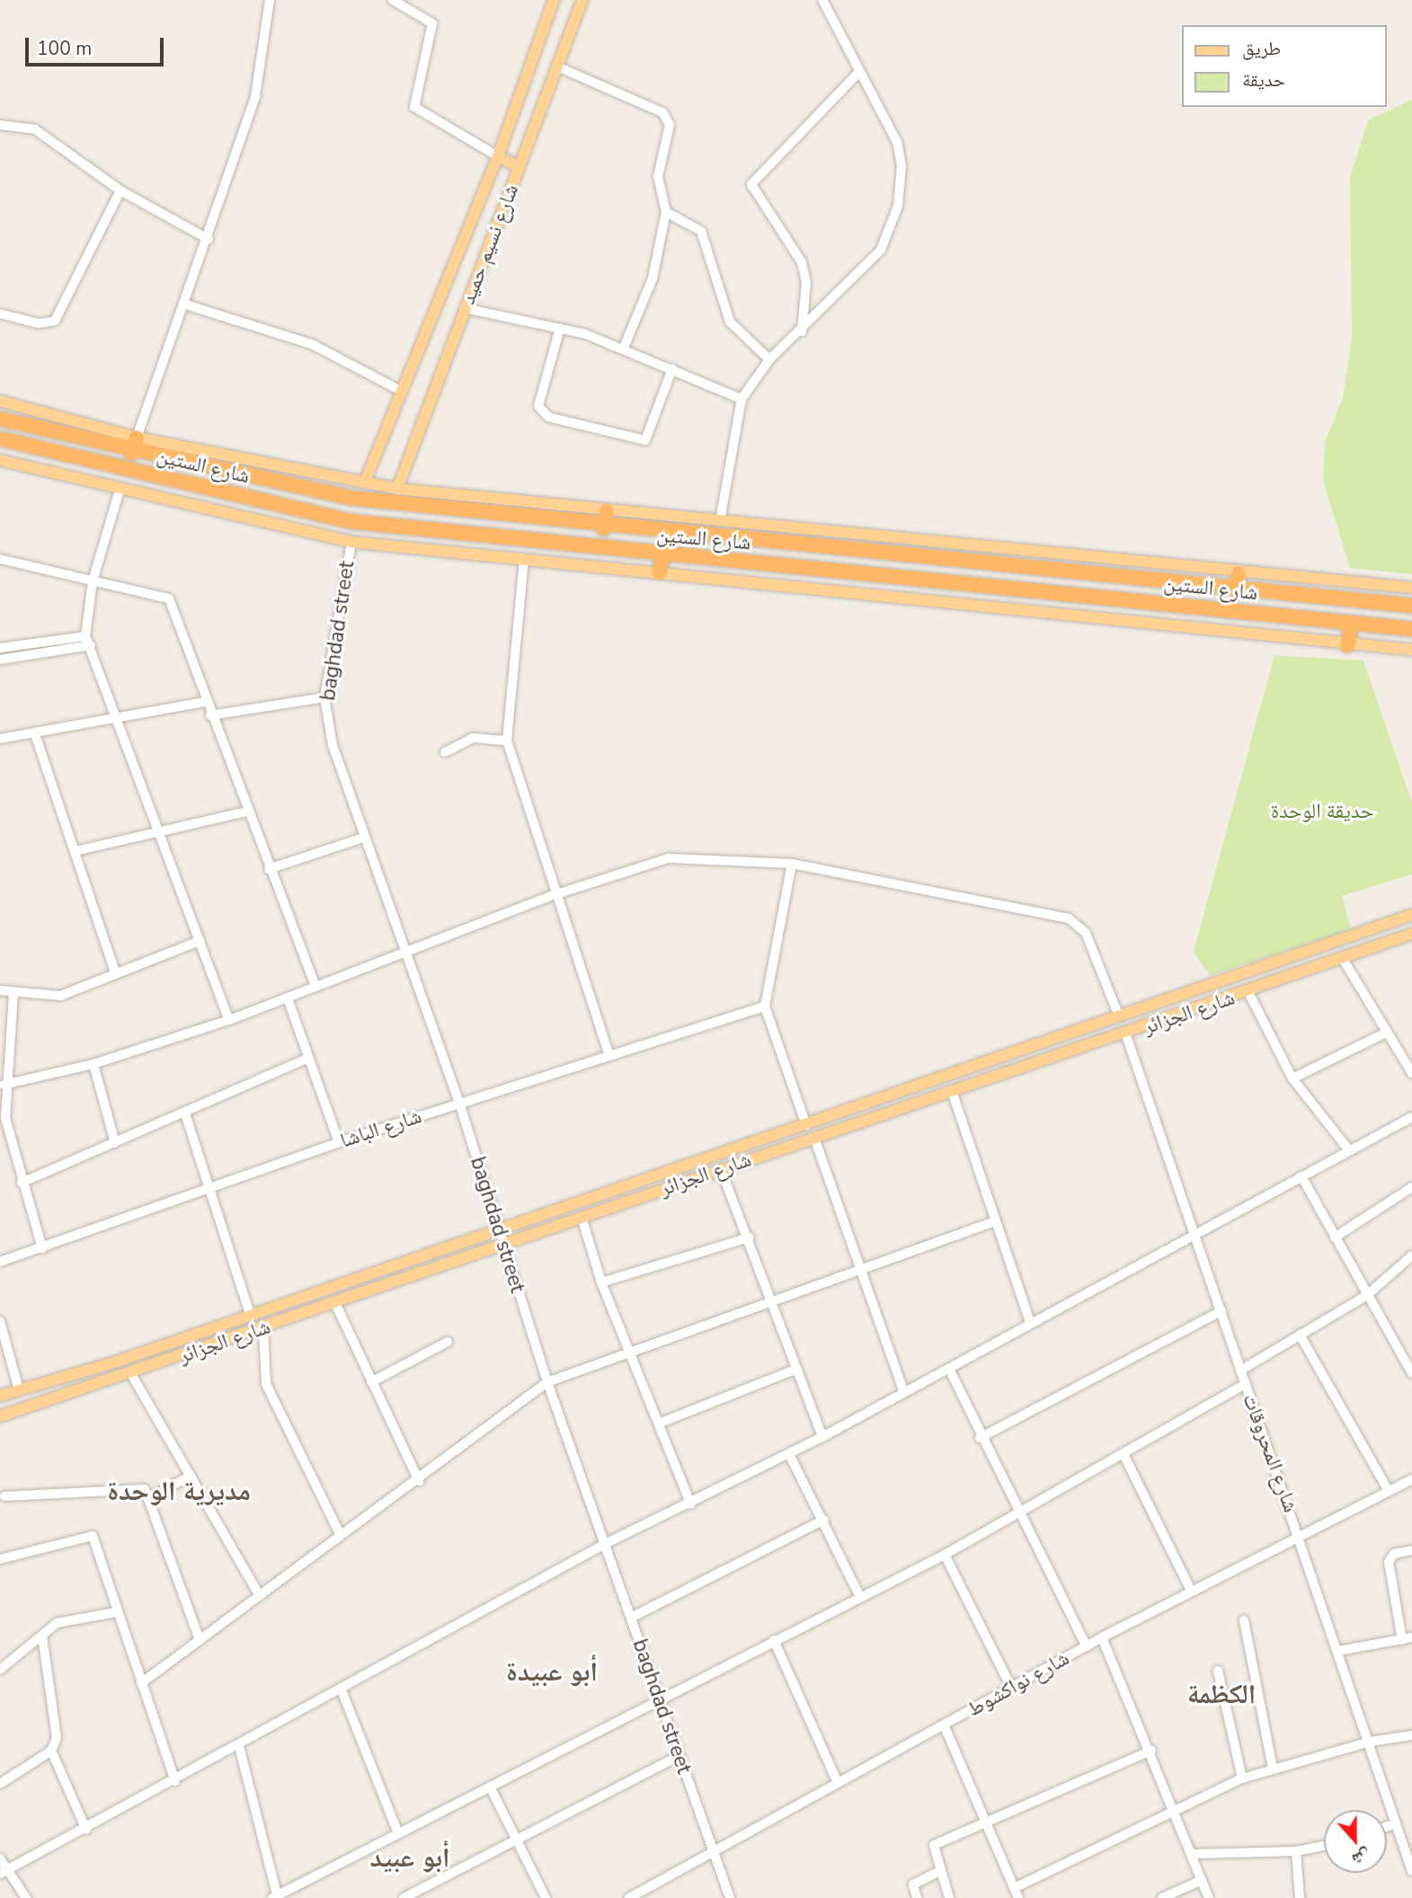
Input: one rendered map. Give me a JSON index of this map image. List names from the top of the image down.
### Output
{
  "streets": {
    "highway": ["شارع الستين"],
    "main road": ["شارع نسيم حميد", "شارع الجزائر"],
    "street": [
      "baghdad street",
      "شارع الباشا",
      "شارع المحروقات",
      "شارع نواكشوط"
    ]
  },
  "crossings": [
    ["شارع نسيم حميد", "شارع الستين"],
    ["شارع الستين", "baghdad street"],
    ["baghdad street", "شارع الجزائر"],
    ["baghdad street", "شارع الباشا"],
    ["baghdad street", "شارع نواكشوط"],
    ["شارع الجزائر", "شارع المحروقات"],
    ["شارع المحروقات", "شارع نواكشوط"]
  ],
  "districts": [
    "مديرية الوحدة",
    "أبو عبيدة",
    "الكظمة",
    "أبو عبيد"
  ],
  "parks": ["حديقة الوحدة"],
  "legend": ["طريق", "حديقة"],
  "scale_bar": "100 m",
  "north": "bottom"
}
